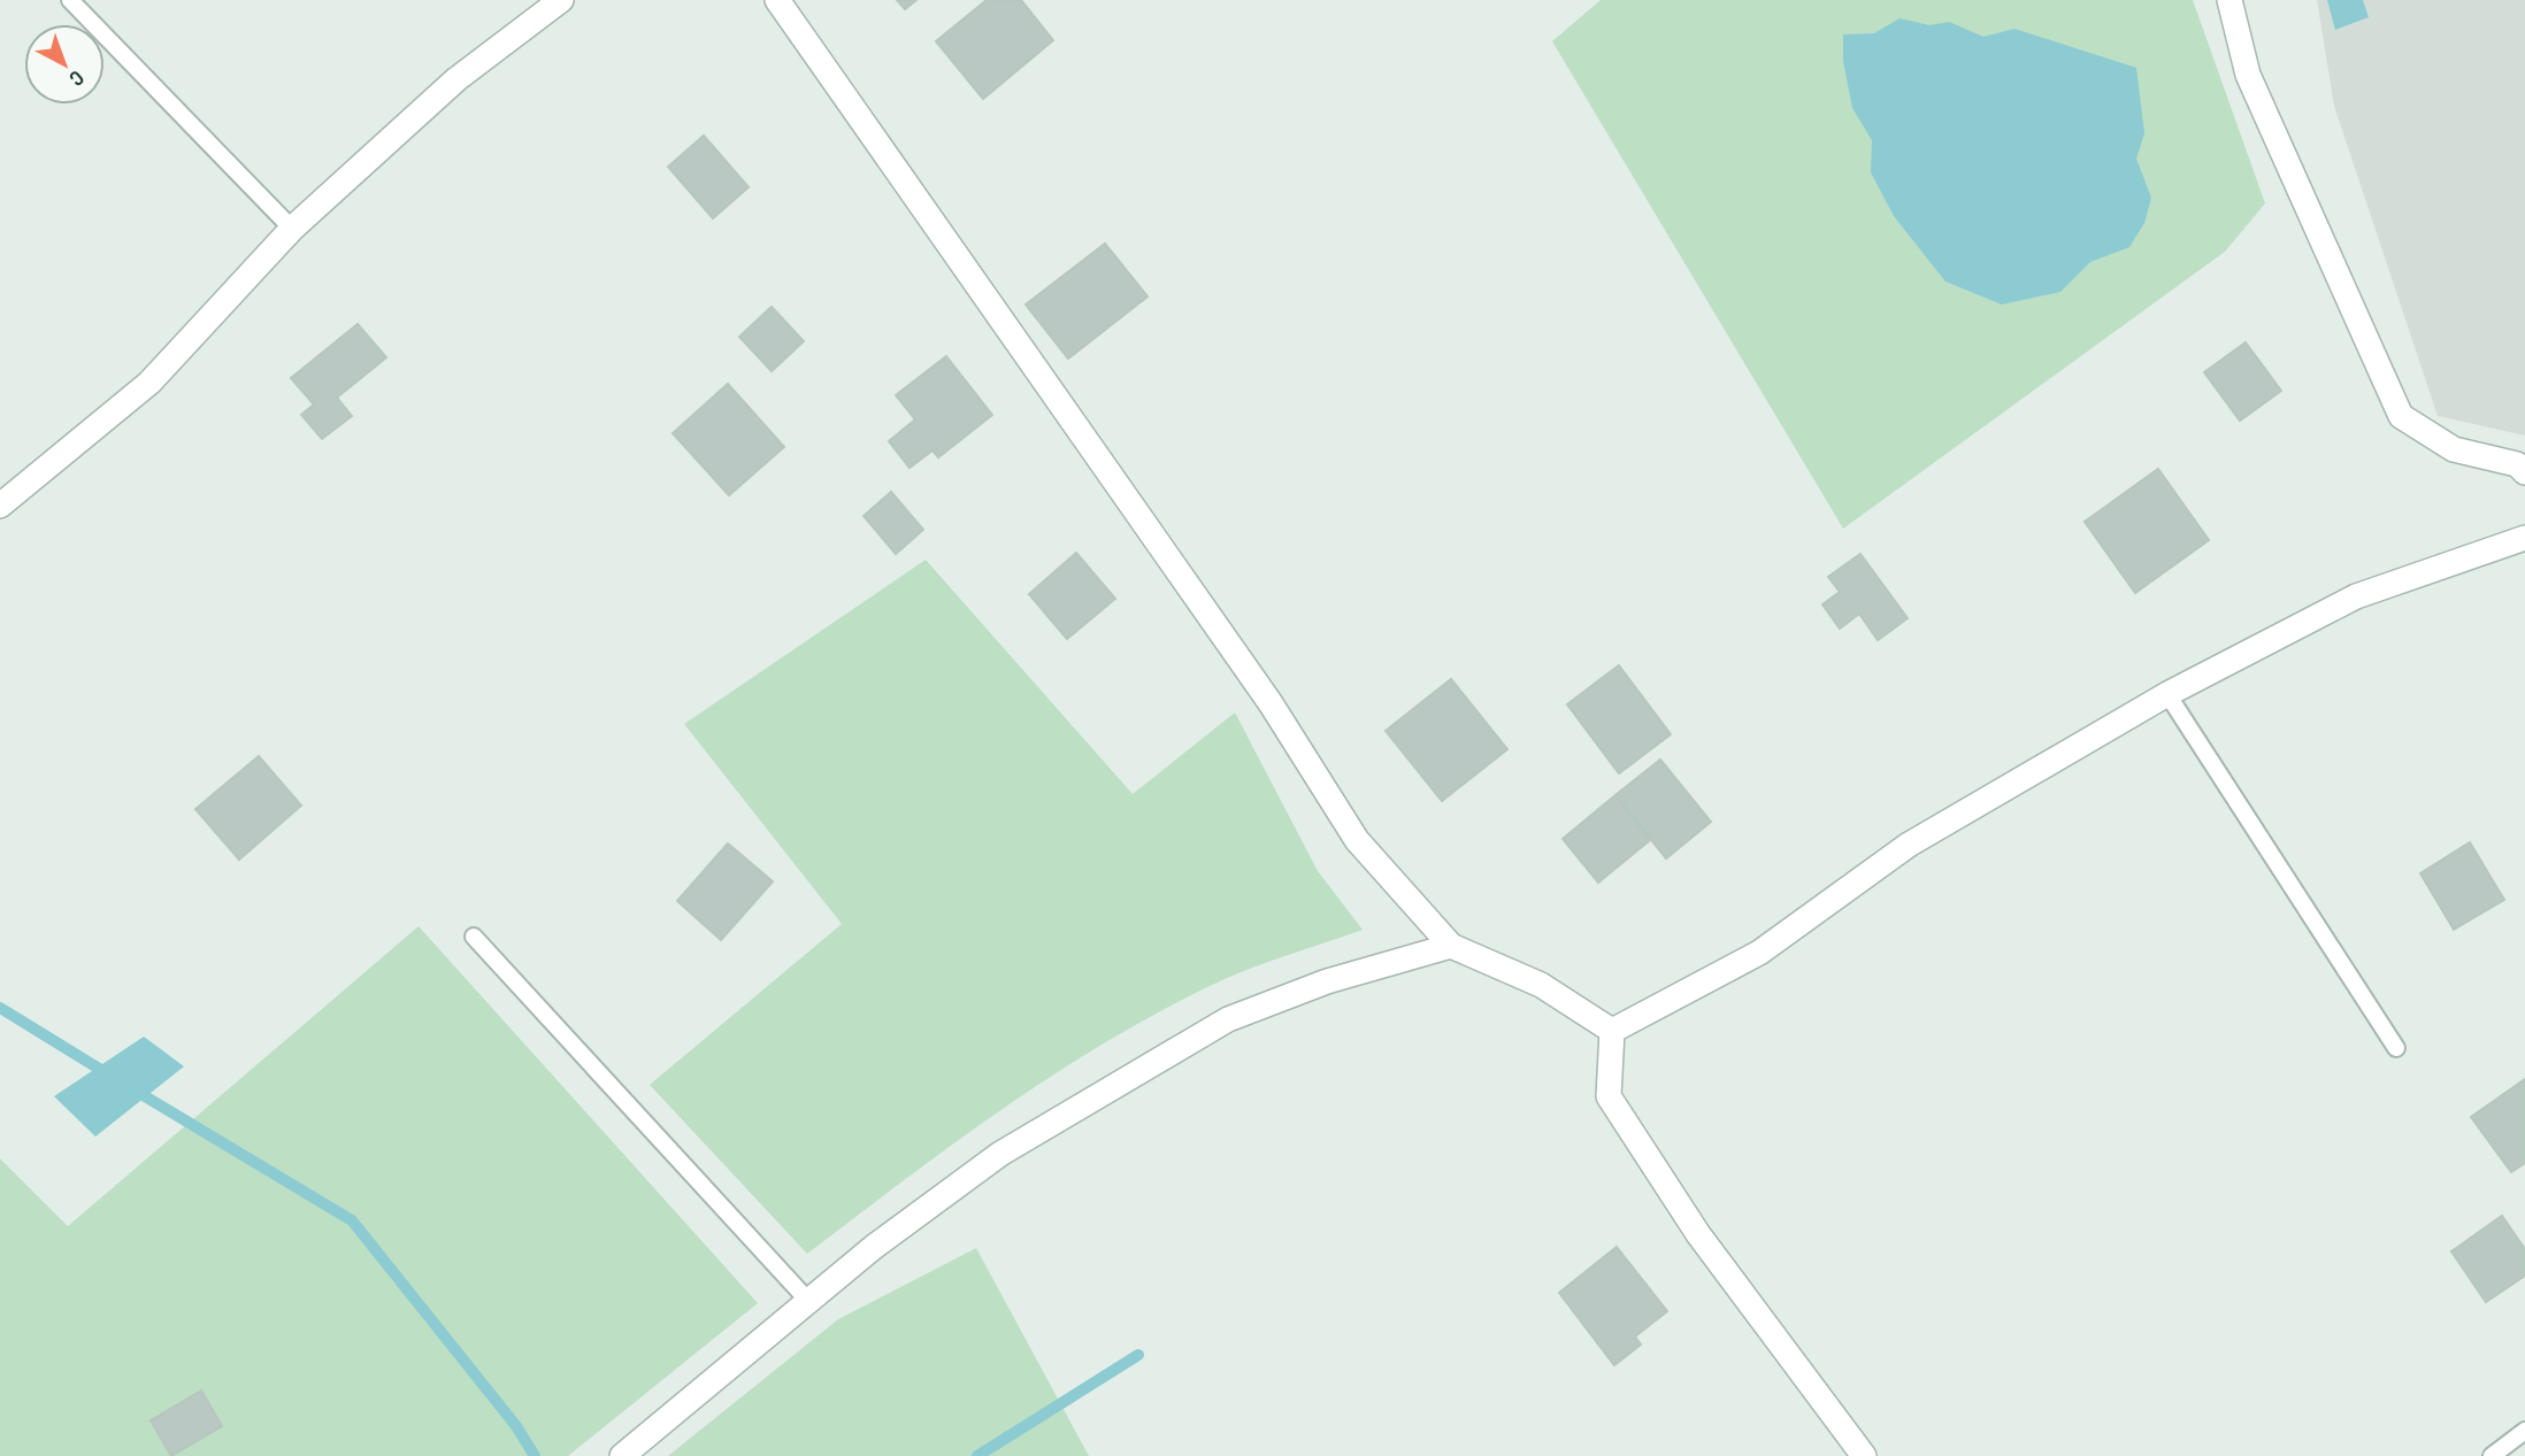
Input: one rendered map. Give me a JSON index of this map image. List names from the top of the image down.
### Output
{
  "north": "bottom right"
}
